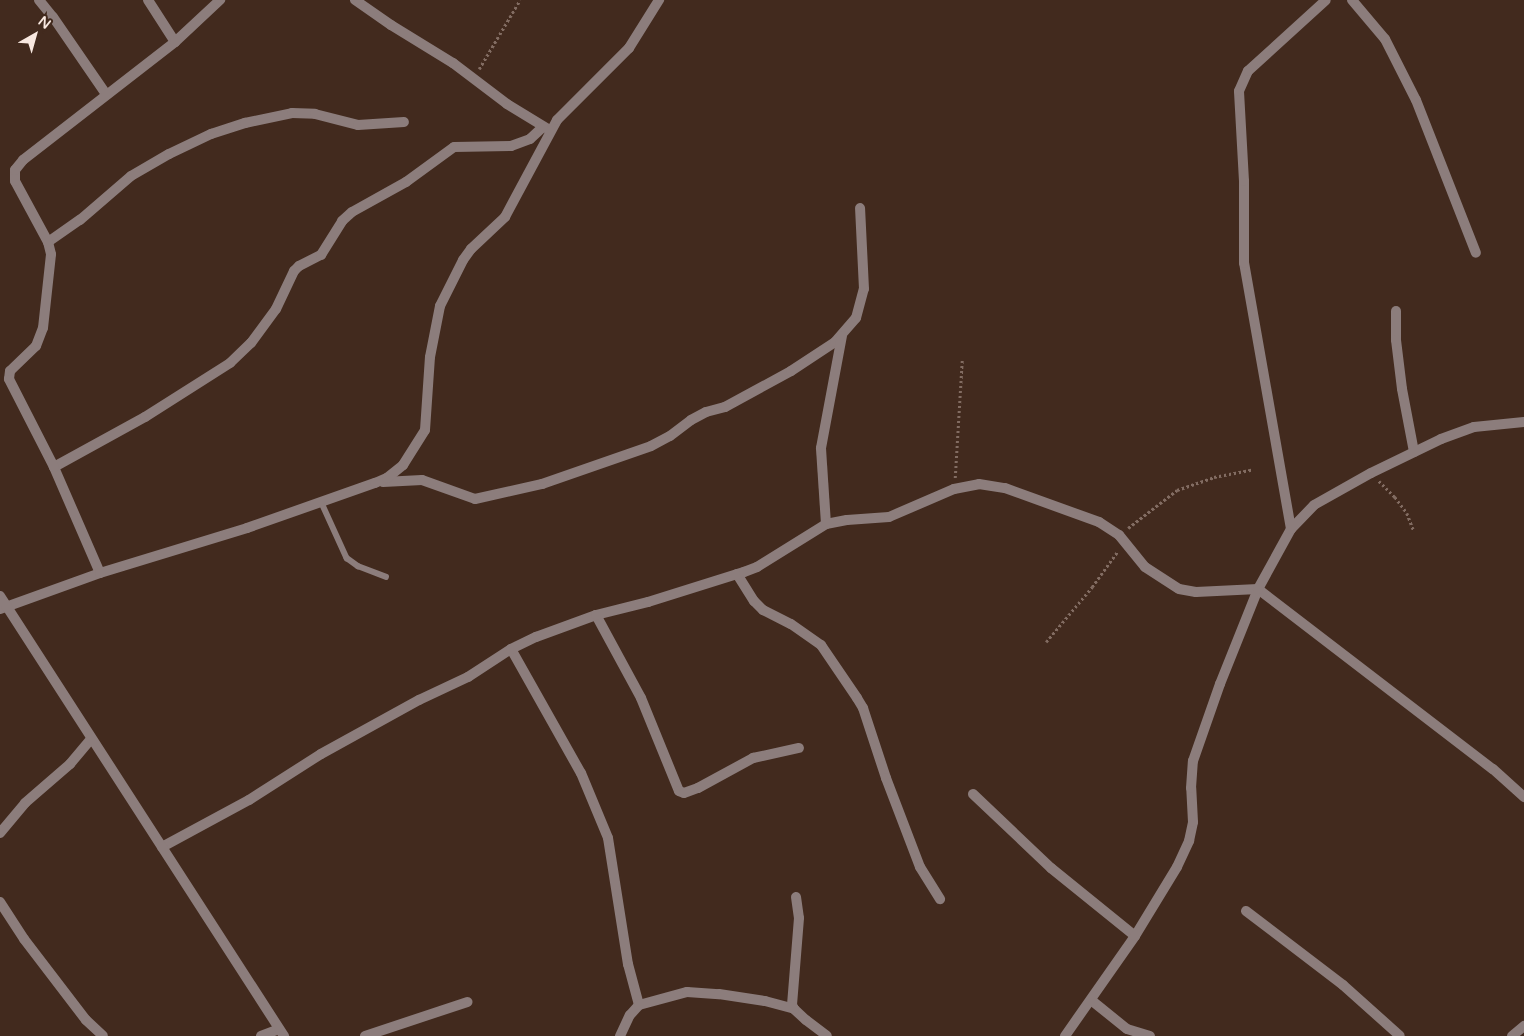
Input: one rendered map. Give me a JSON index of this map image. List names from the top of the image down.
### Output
{
  "north": "top right"
}
